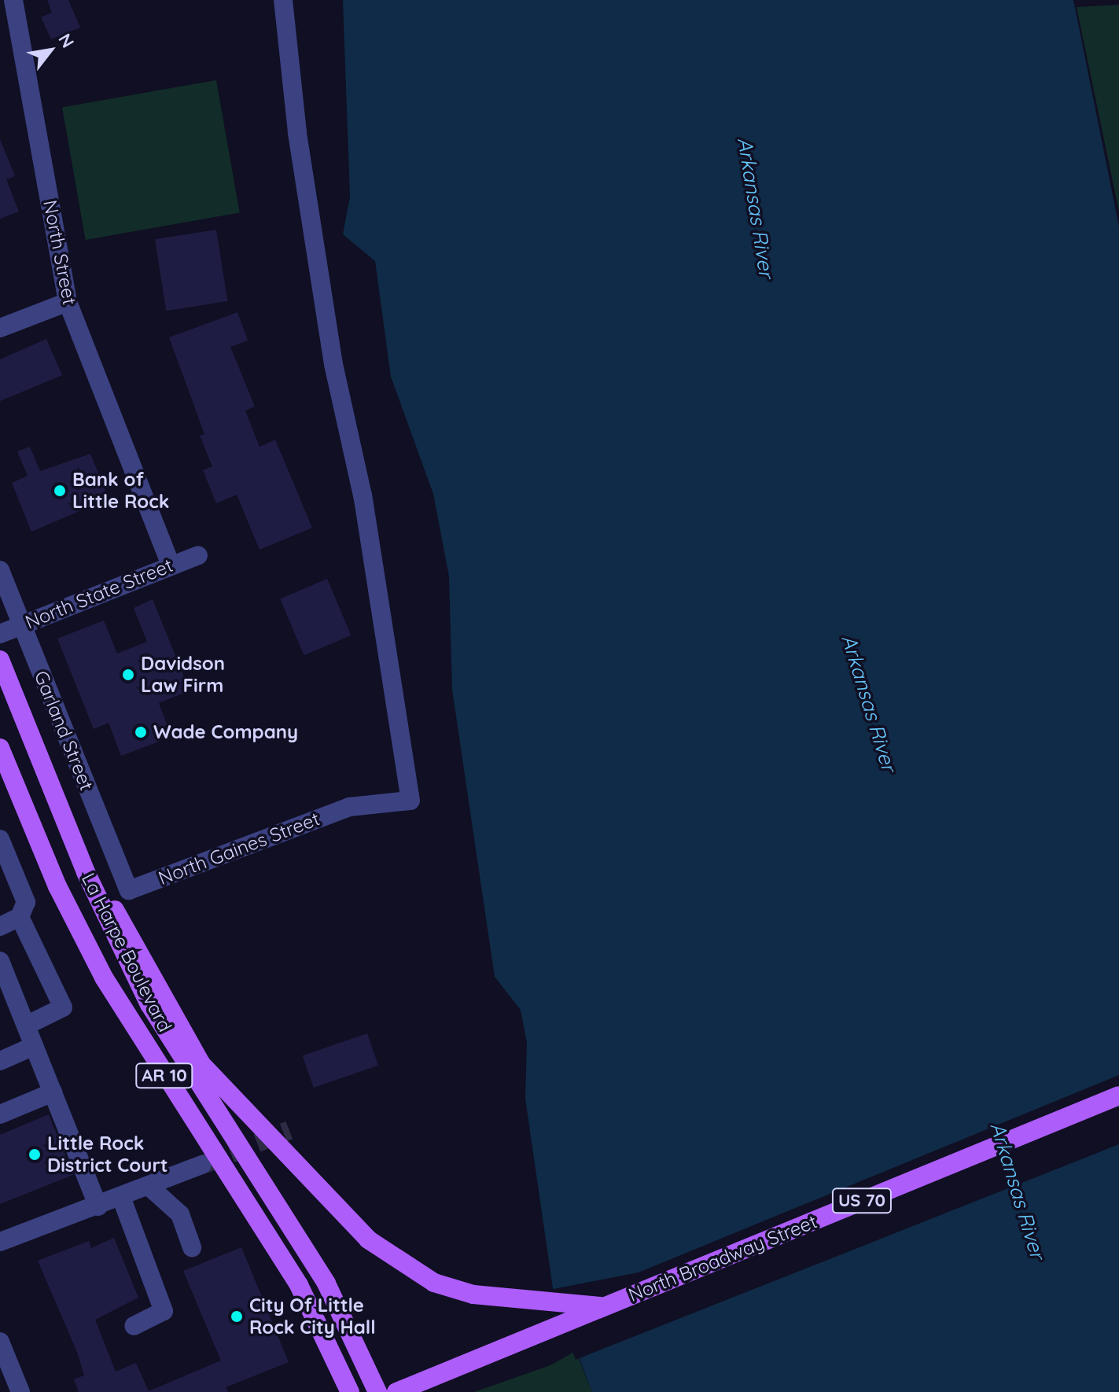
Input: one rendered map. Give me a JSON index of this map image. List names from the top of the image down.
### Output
{
  "streets": {
    "main road": [
      "La Harpe Boulevard",
      "AR 10",
      "US 70",
      "North Broadway Street"
    ],
    "street": [
      "North Street",
      "North State Street",
      "Garland Street",
      "North Gaines Street"
    ]
  },
  "crossings": [
    ["North Street", "North State Street"],
    ["North State Street", "Garland Street"],
    ["Garland Street", "North Gaines Street"]
  ],
  "water": ["Arkansas River"],
  "places": [
    "Bank of Little Rock",
    "Davidson Law Firm",
    "Wade Company",
    "Little Rock District Court",
    "City Of Little Rock City Hall"
  ],
  "north": "top right"
}
